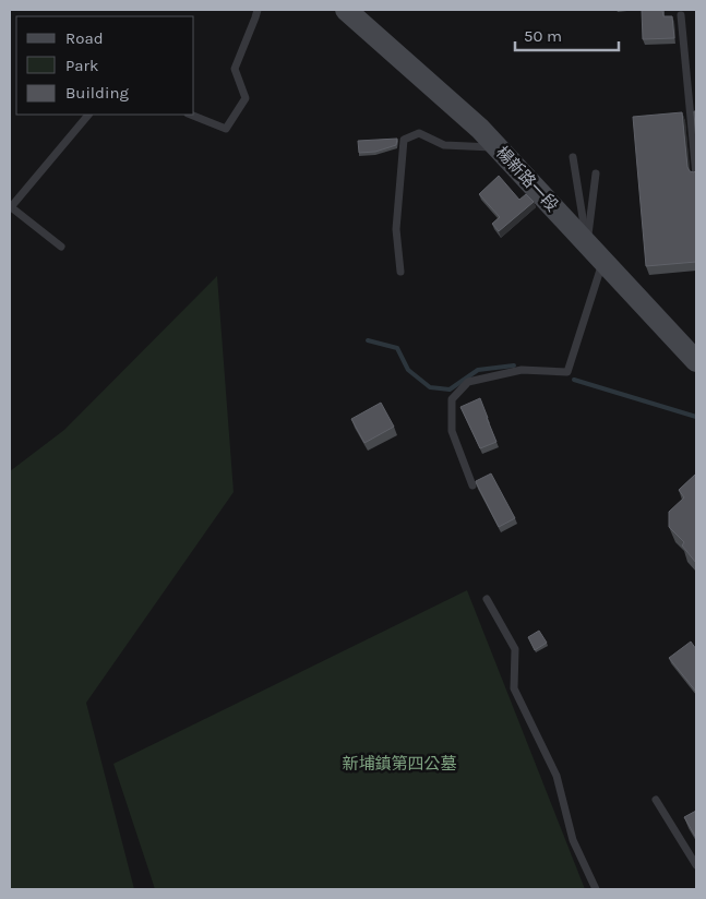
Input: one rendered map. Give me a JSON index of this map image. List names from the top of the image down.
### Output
{
  "streets": {
    "main road": ["楊新路一段"]
  },
  "parks": ["新埔鎮第四公墓"],
  "legend": ["Road", "Park", "Building"],
  "scale_bar": "50 m"
}
